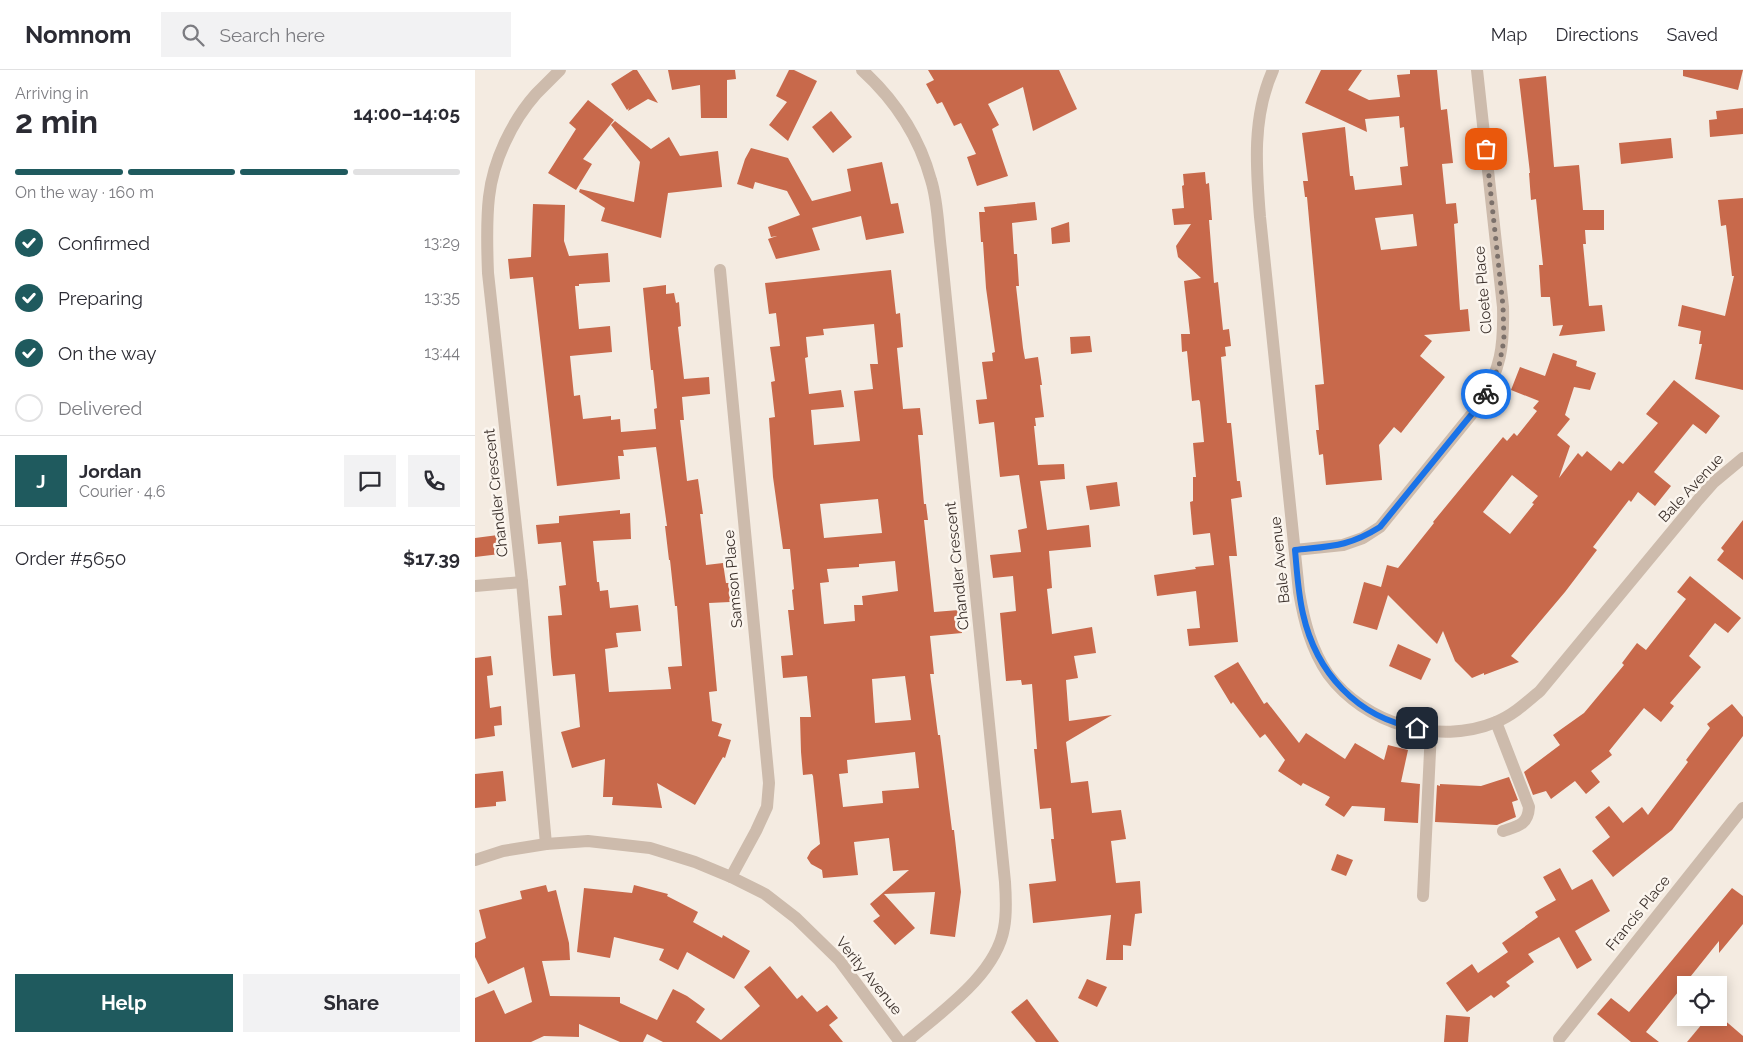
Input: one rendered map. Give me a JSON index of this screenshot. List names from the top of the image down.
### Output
{
  "streets": {
    "street": [
      "Cloete Place",
      "Bale Avenue",
      "Chandler Crescent",
      "Samson Place",
      "Francis Place",
      "Verity Avenue"
    ]
  },
  "crossings": [
    ["Cloete Place", "Bale Avenue"],
    ["Chandler Crescent", "Verity Avenue"],
    ["Samson Place", "Verity Avenue"]
  ],
  "page": {
    "header": "Nomnom",
    "search": "Search here",
    "nav": ["Map", "Directions", "Saved"],
    "heading": ["2 min", "Arriving in", "14:00–14:05"],
    "panel": [
      "Jordan",
      "Courier · 4.6",
      "Order #5650",
      "$17.39"
    ],
    "bar": "On the way · 160 m",
    "list": [
      ["Confirmed", "13:29"],
      ["Preparing", "13:35"],
      ["On the way", "13:44"],
      "Delivered"
    ],
    "round": "J",
    "buttons": ["Help", "Share"]
  }
}
